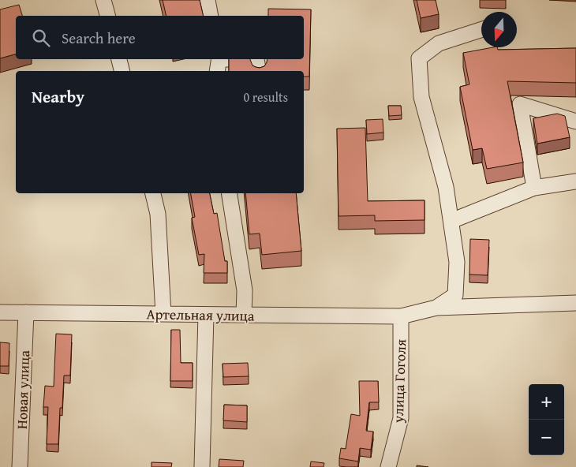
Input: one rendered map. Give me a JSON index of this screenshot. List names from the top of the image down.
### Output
{
  "streets": {
    "street": ["Артельная улица", "улица Гоголя", "Новая улица"]
  },
  "crossings": [
    ["Артельная улица", "улица Гоголя"],
    ["Артельная улица", "Новая улица"]
  ],
  "north": "bottom",
  "page": {
    "search": "Search here",
    "heading": ["Nearby", "0 results"],
    "map_buttons": ["+", "−"]
  }
}
